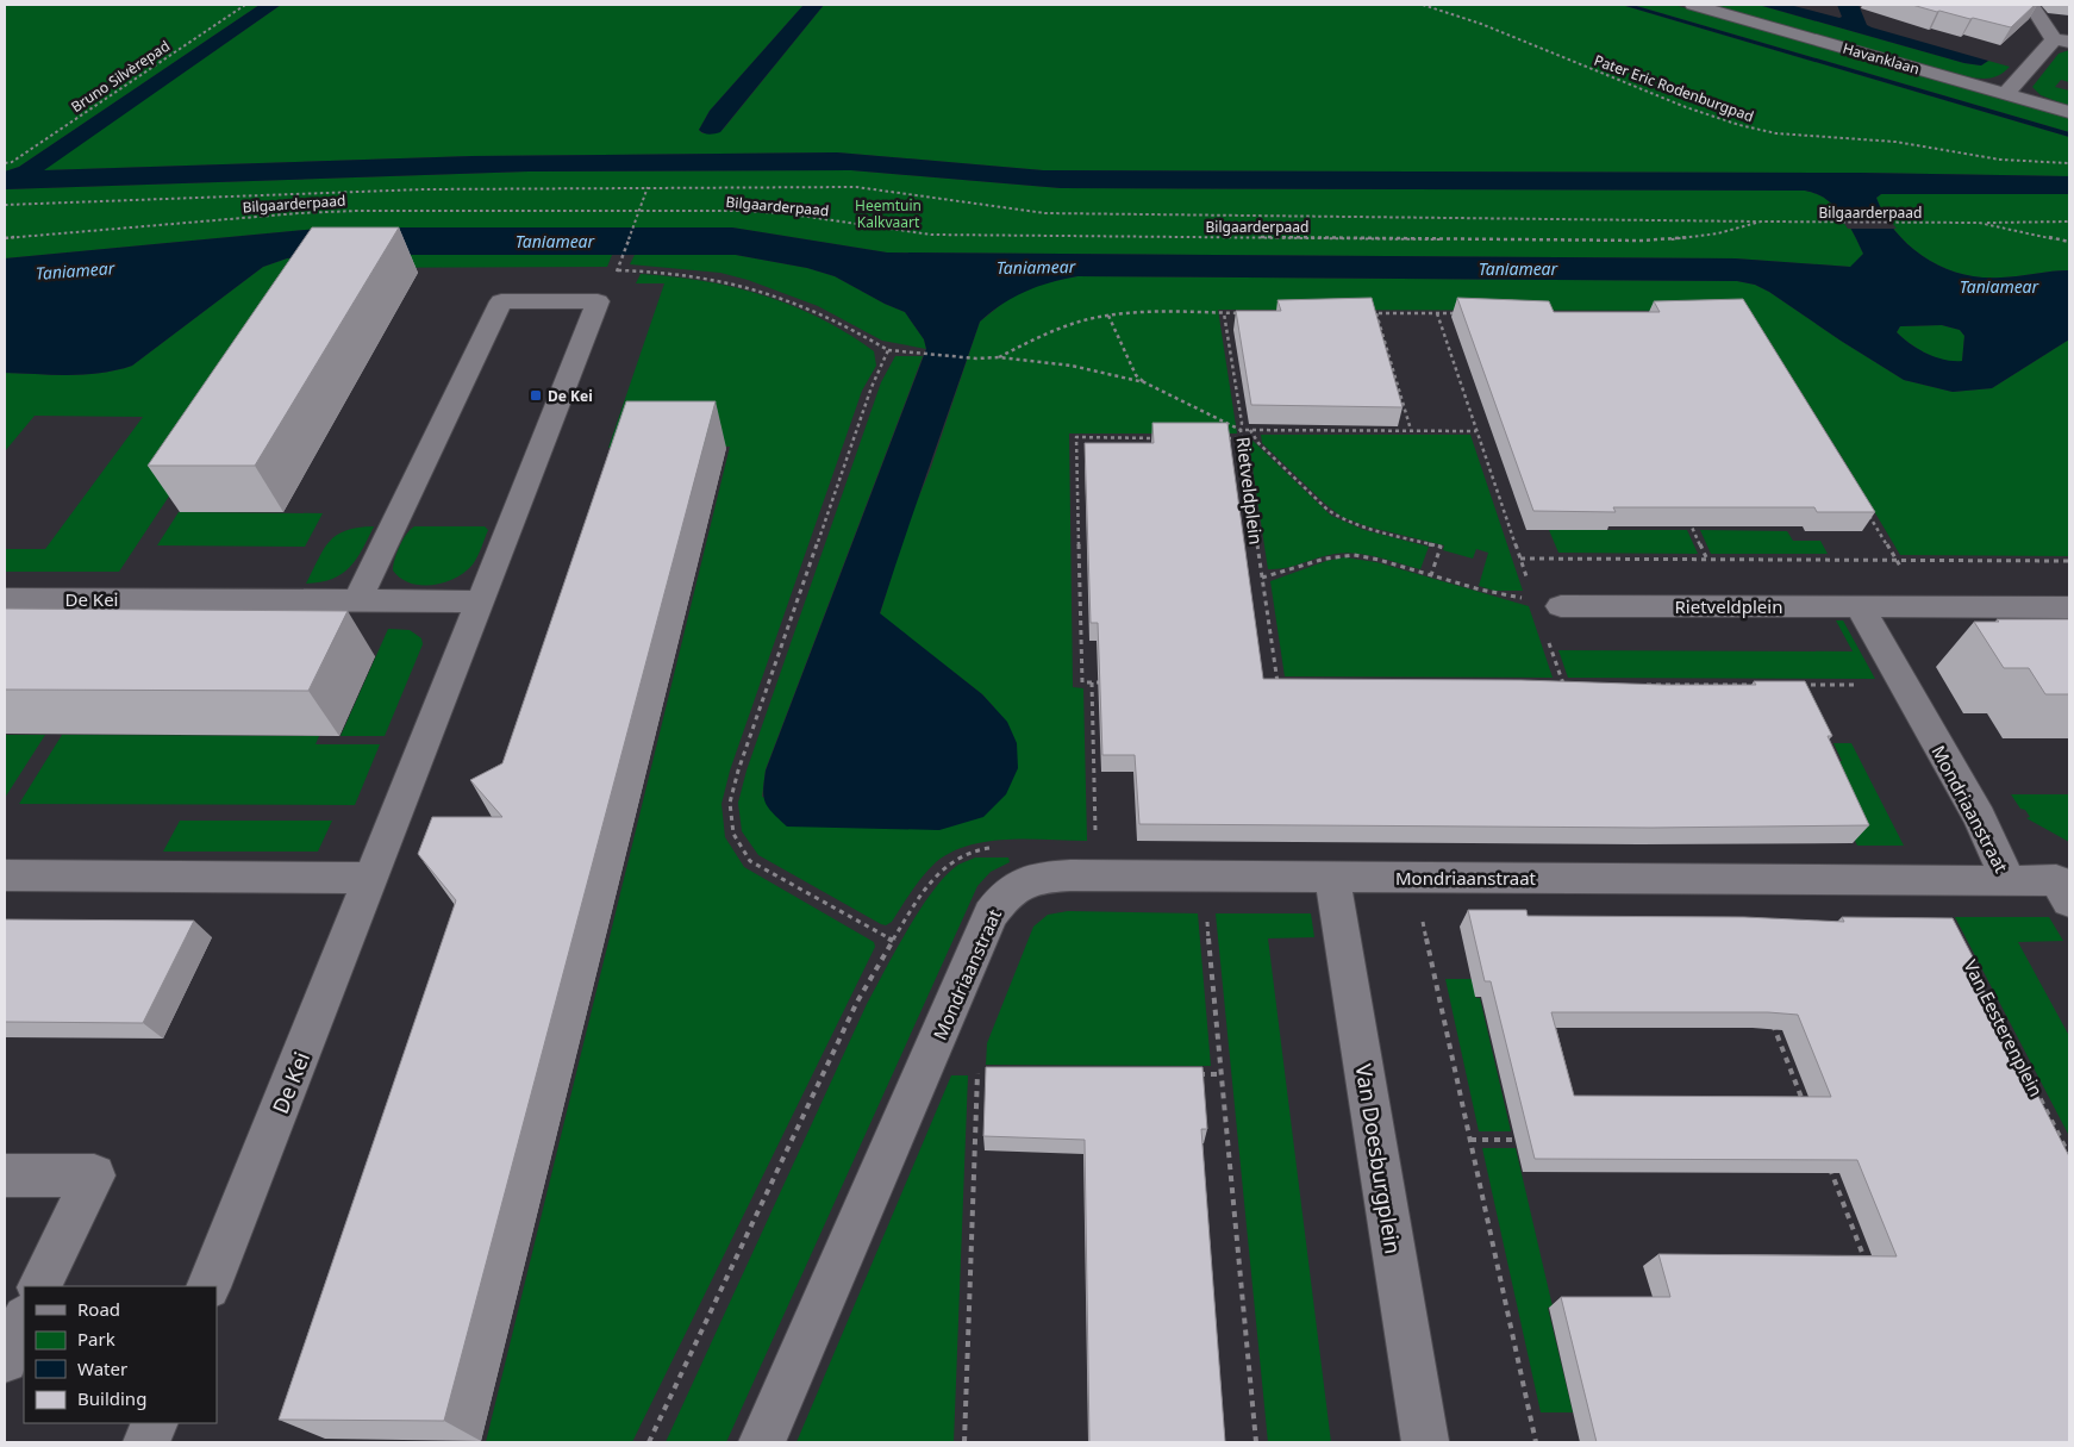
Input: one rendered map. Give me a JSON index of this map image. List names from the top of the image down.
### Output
{
  "streets": {
    "street": [
      "Havanklaan",
      "Rietveldplein",
      "De Kei",
      "Mondriaanstraat",
      "Van Doesburgplein"
    ],
    "path": [
      "Bruno Silvèrepad",
      "Pater Eric Rodenburgpad",
      "Bilgaarderpaad",
      "Van Eesterenplein"
    ]
  },
  "crossings": [
    ["Rietveldplein", "Mondriaanstraat"],
    ["Mondriaanstraat", "Van Doesburgplein"]
  ],
  "water": ["Taniamear"],
  "parks": ["Heemtuin Kalkvaart"],
  "places": {
    "transit": ["De Kei"]
  },
  "legend": [
    "Road",
    "Park",
    "Water",
    "Building"
  ]
}
